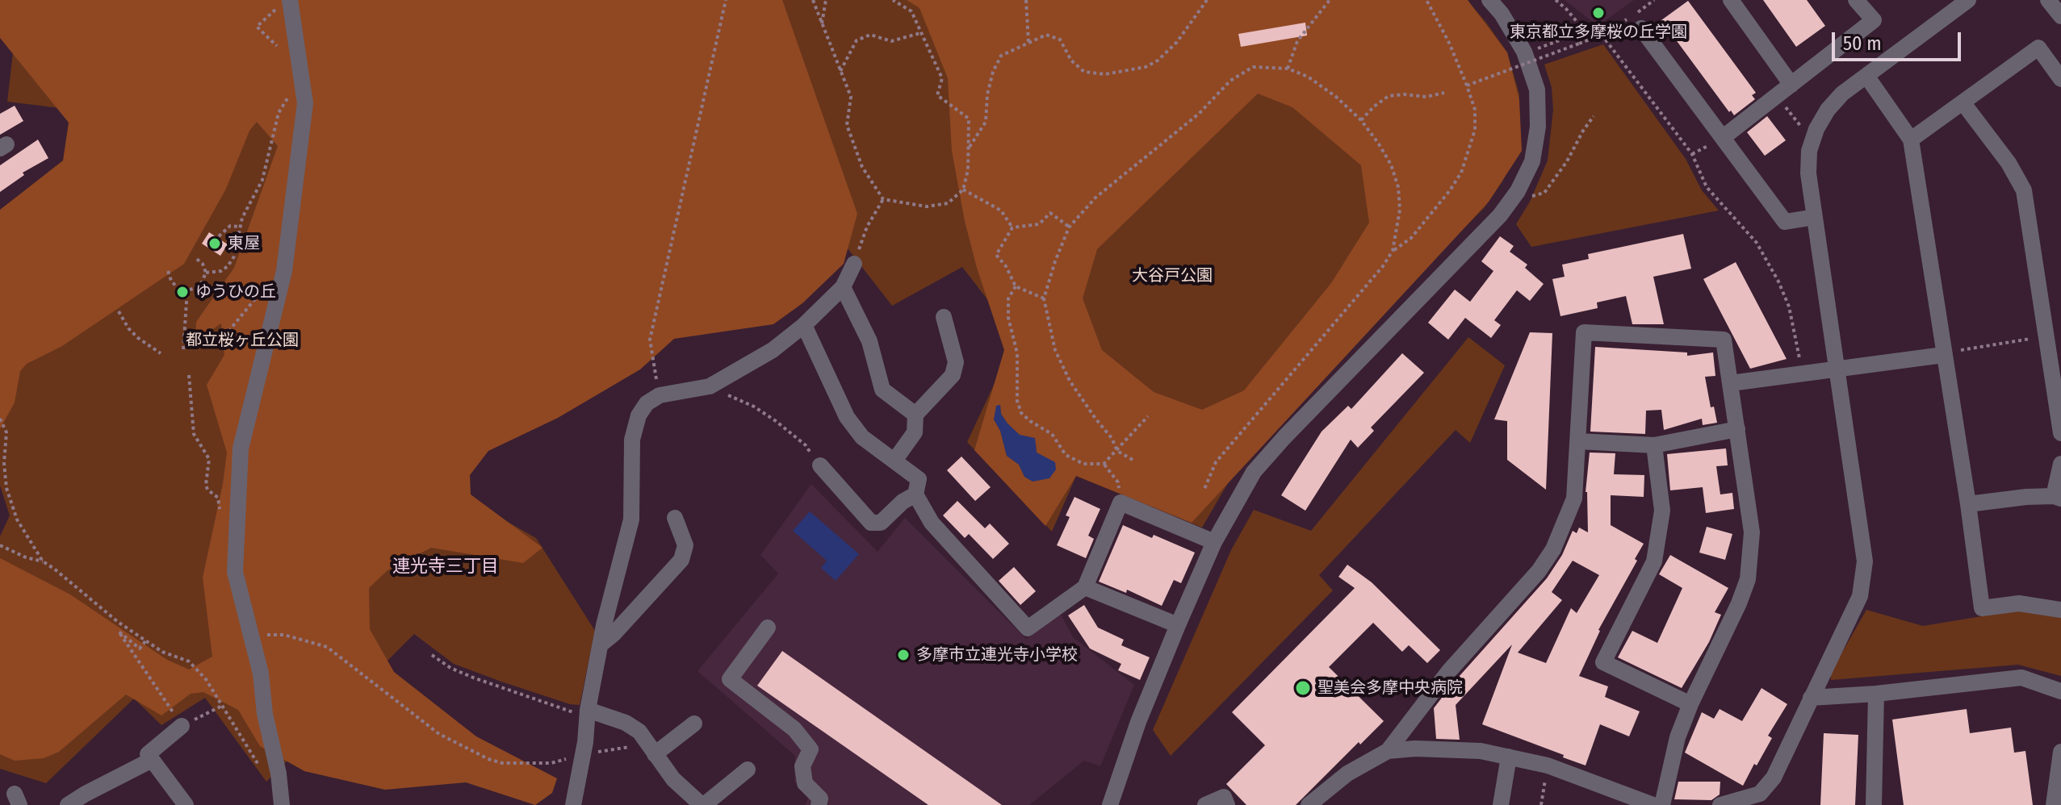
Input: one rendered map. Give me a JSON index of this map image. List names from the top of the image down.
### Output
{
  "districts": ["連光寺三丁目"],
  "parks": ["大谷戸公園", "都立桜ヶ丘公園"],
  "places": [
    "東京都立多摩桜の丘学園",
    "東屋",
    "ゆうひの丘",
    "多摩市立連光寺小学校",
    "聖美会多摩中央病院"
  ],
  "scale_bar": "50 m"
}
